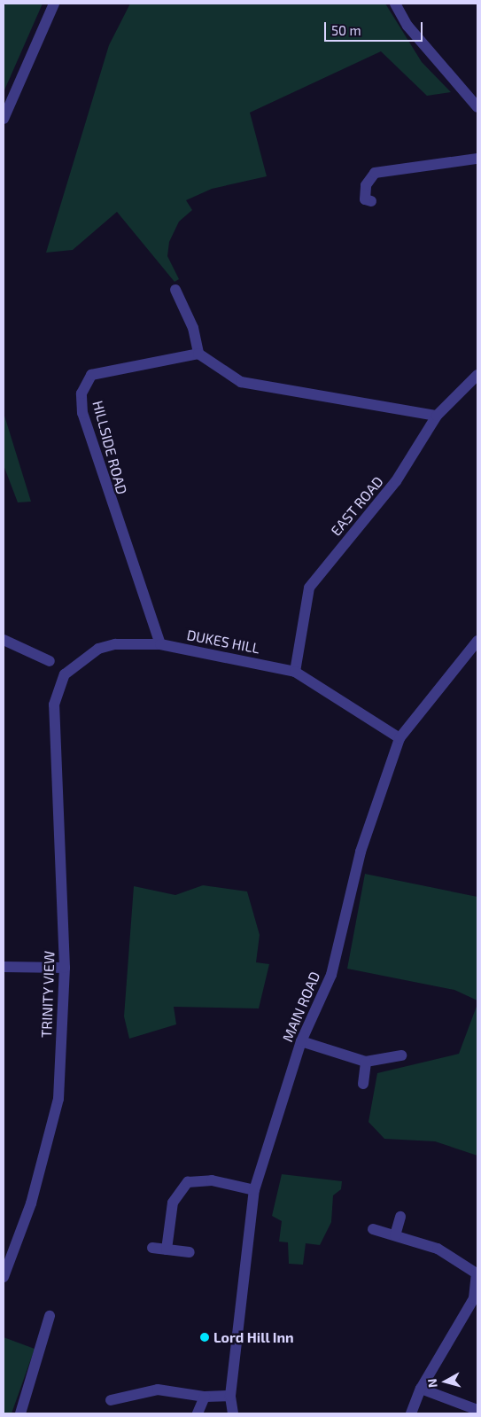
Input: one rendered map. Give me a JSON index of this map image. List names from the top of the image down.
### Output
{
  "streets": {
    "street": [
      "HILLSIDE ROAD",
      "EAST ROAD",
      "DUKES HILL",
      "TRINITY VIEW",
      "MAIN ROAD"
    ]
  },
  "crossings": [
    ["HILLSIDE ROAD", "DUKES HILL"],
    ["EAST ROAD", "DUKES HILL"],
    ["DUKES HILL", "TRINITY VIEW"],
    ["DUKES HILL", "MAIN ROAD"]
  ],
  "places": ["Lord Hill Inn"],
  "scale_bar": "50 m",
  "north": "left"
}
